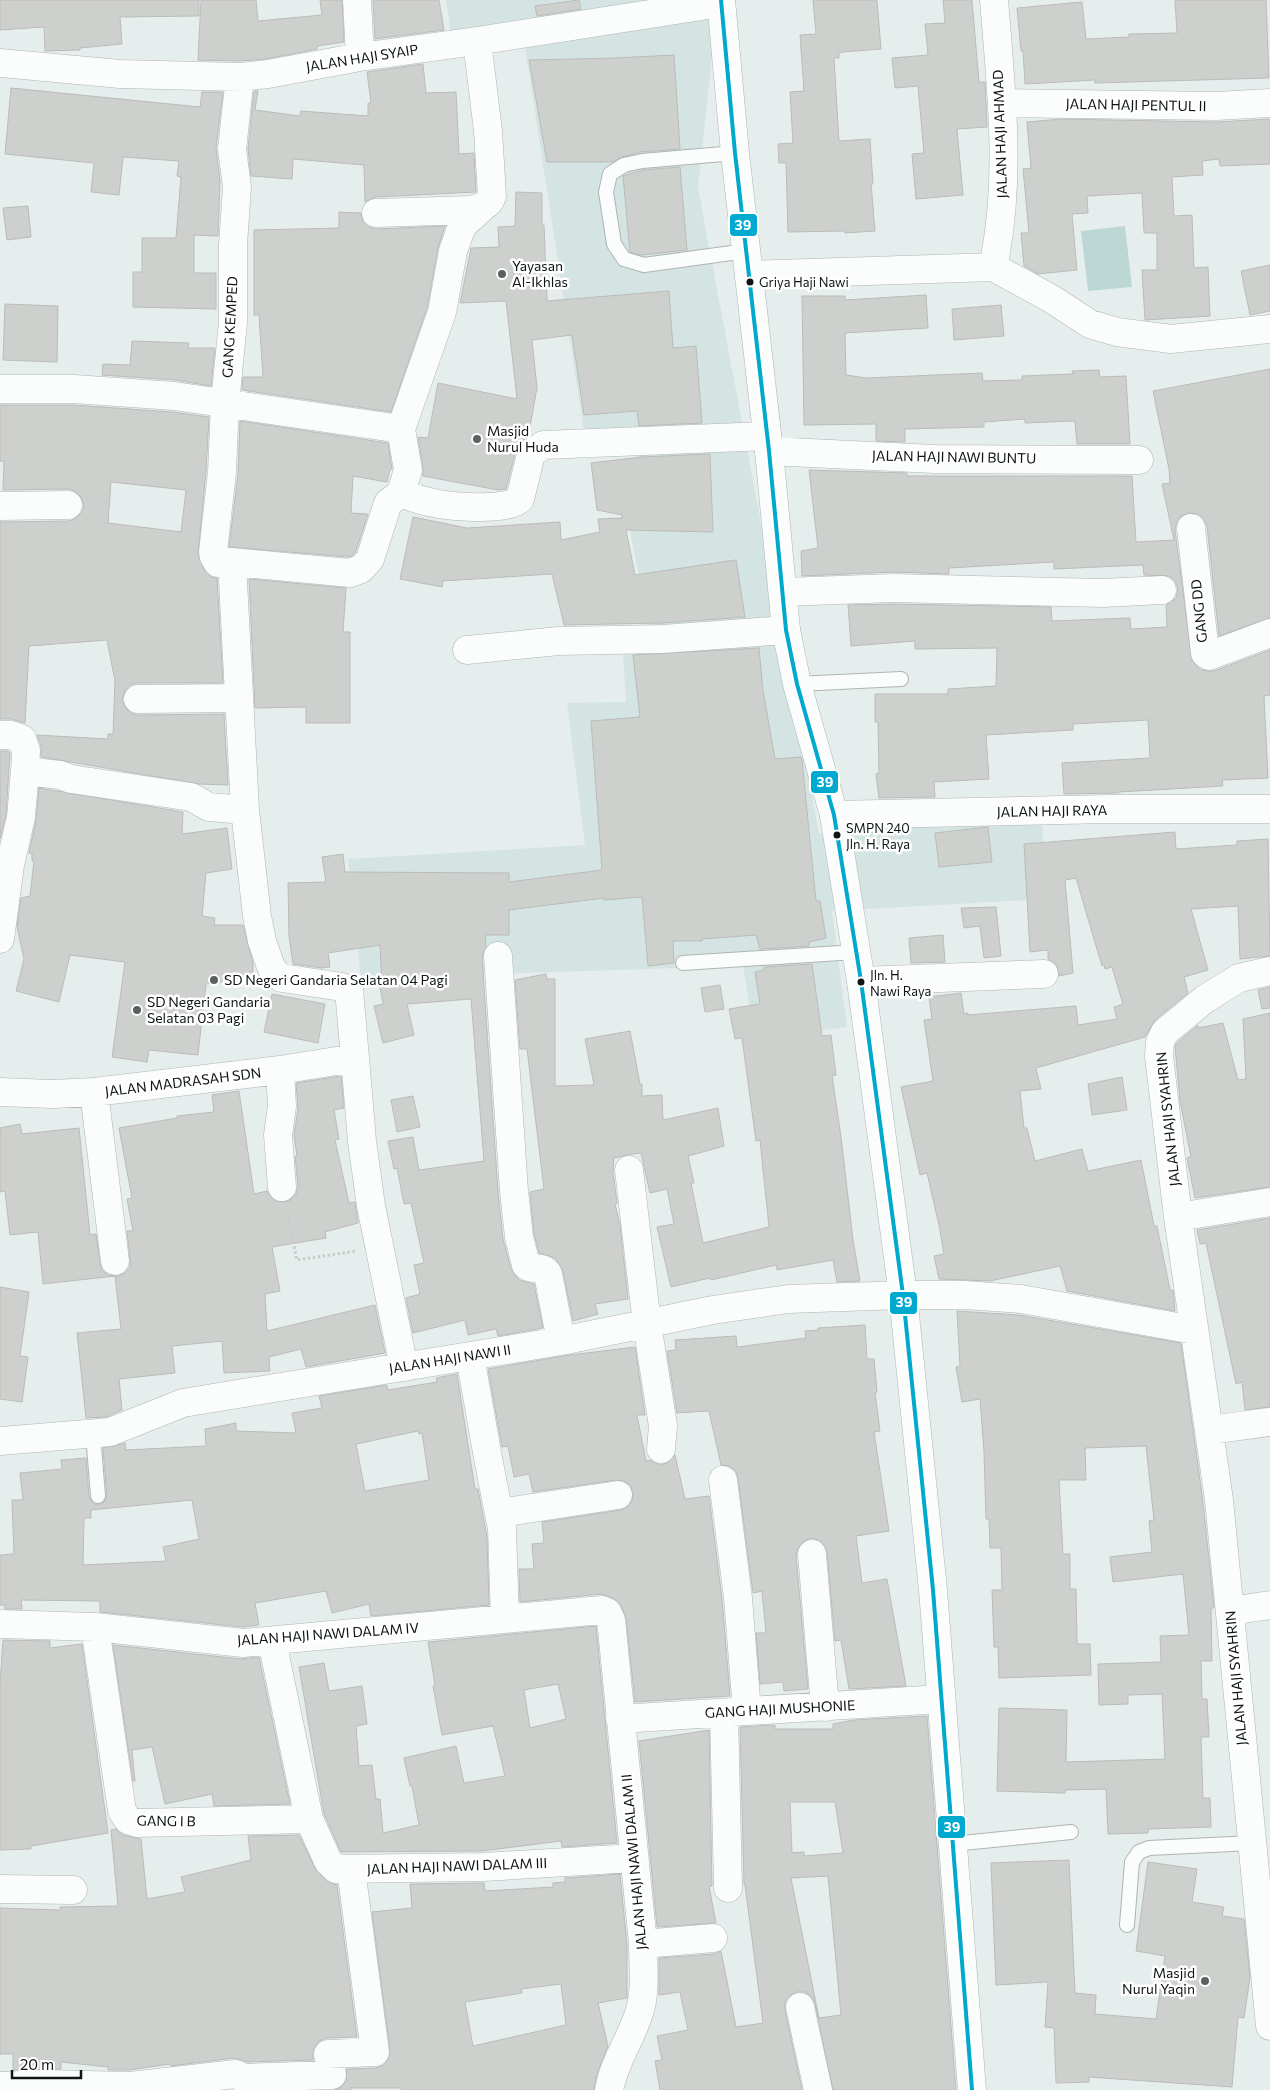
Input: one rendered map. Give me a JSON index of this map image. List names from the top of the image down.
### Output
{
  "streets": {
    "street": [
      "JALAN HAJI SYAIP",
      "JALAN HAJI PENTUL II",
      "JALAN HAJI AHMAD",
      "GANG KEMPED",
      "JALAN HAJI NAWI BUNTU",
      "GANG DD",
      "JALAN HAJI RAYA",
      "JALAN MADRASAH SDN",
      "JALAN HAJI SYAHRIN",
      "JALAN HAJI NAWI II",
      "JALAN HAJI NAWI DALAM IV",
      "GANG HAJI MUSHONIE",
      "GANG I B",
      "JALAN HAJI NAWI DALAM II",
      "JALAN HAJI NAWI DALAM III"
    ]
  },
  "crossings": [
    ["JALAN HAJI SYAIP", "GANG KEMPED"],
    ["JALAN HAJI PENTUL II", "JALAN HAJI AHMAD"],
    ["JALAN HAJI NAWI DALAM IV", "GANG I B"],
    ["JALAN HAJI NAWI DALAM IV", "JALAN HAJI NAWI DALAM II"],
    ["GANG HAJI MUSHONIE", "JALAN HAJI NAWI DALAM II"],
    ["GANG I B", "JALAN HAJI NAWI DALAM III"],
    ["JALAN HAJI NAWI DALAM II", "JALAN HAJI NAWI DALAM III"]
  ],
  "places": [
    "Yayasan Al-Ikhlas",
    "Griya Haji Nawi",
    "Masjid Nurul Huda",
    "SMPN 240 Jln. H. Raya",
    "SD Negeri Gandaria Selatan 04 Pagi",
    "Jln. H. Nawi Raya",
    "SD Negeri Gandaria Selatan 03 Pagi",
    "Masjid Nurul Yaqin"
  ],
  "lines": ["transit line 39"],
  "scale_bar": "20 m"
}
